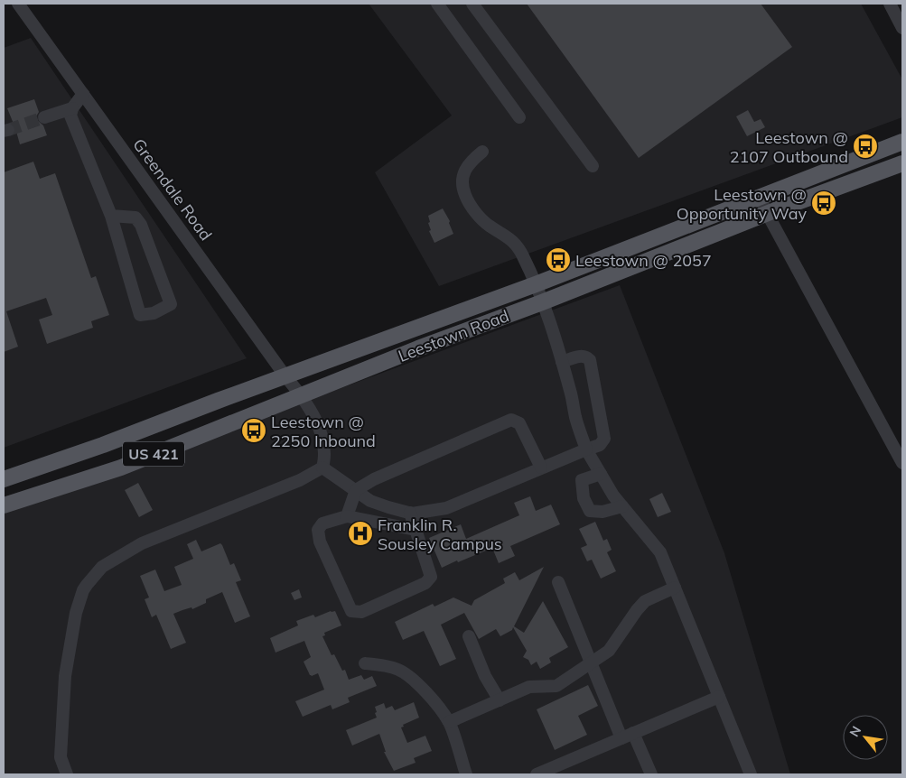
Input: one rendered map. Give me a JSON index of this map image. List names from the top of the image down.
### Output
{
  "streets": {
    "main road": ["Leestown Road", "US 421"],
    "street": ["Greendale Road"]
  },
  "crossings": [
    ["Greendale Road", "Leestown Road"]
  ],
  "places": {
    "bus stop": [
      "Leestown @ 2107 Outbound",
      "Leestown @ Opportunity Way",
      "Leestown @ 2057",
      "Leestown @ 2250 Inbound"
    ],
    "hospital": ["Franklin R. Sousley Campus"]
  },
  "north": "top left"
}
